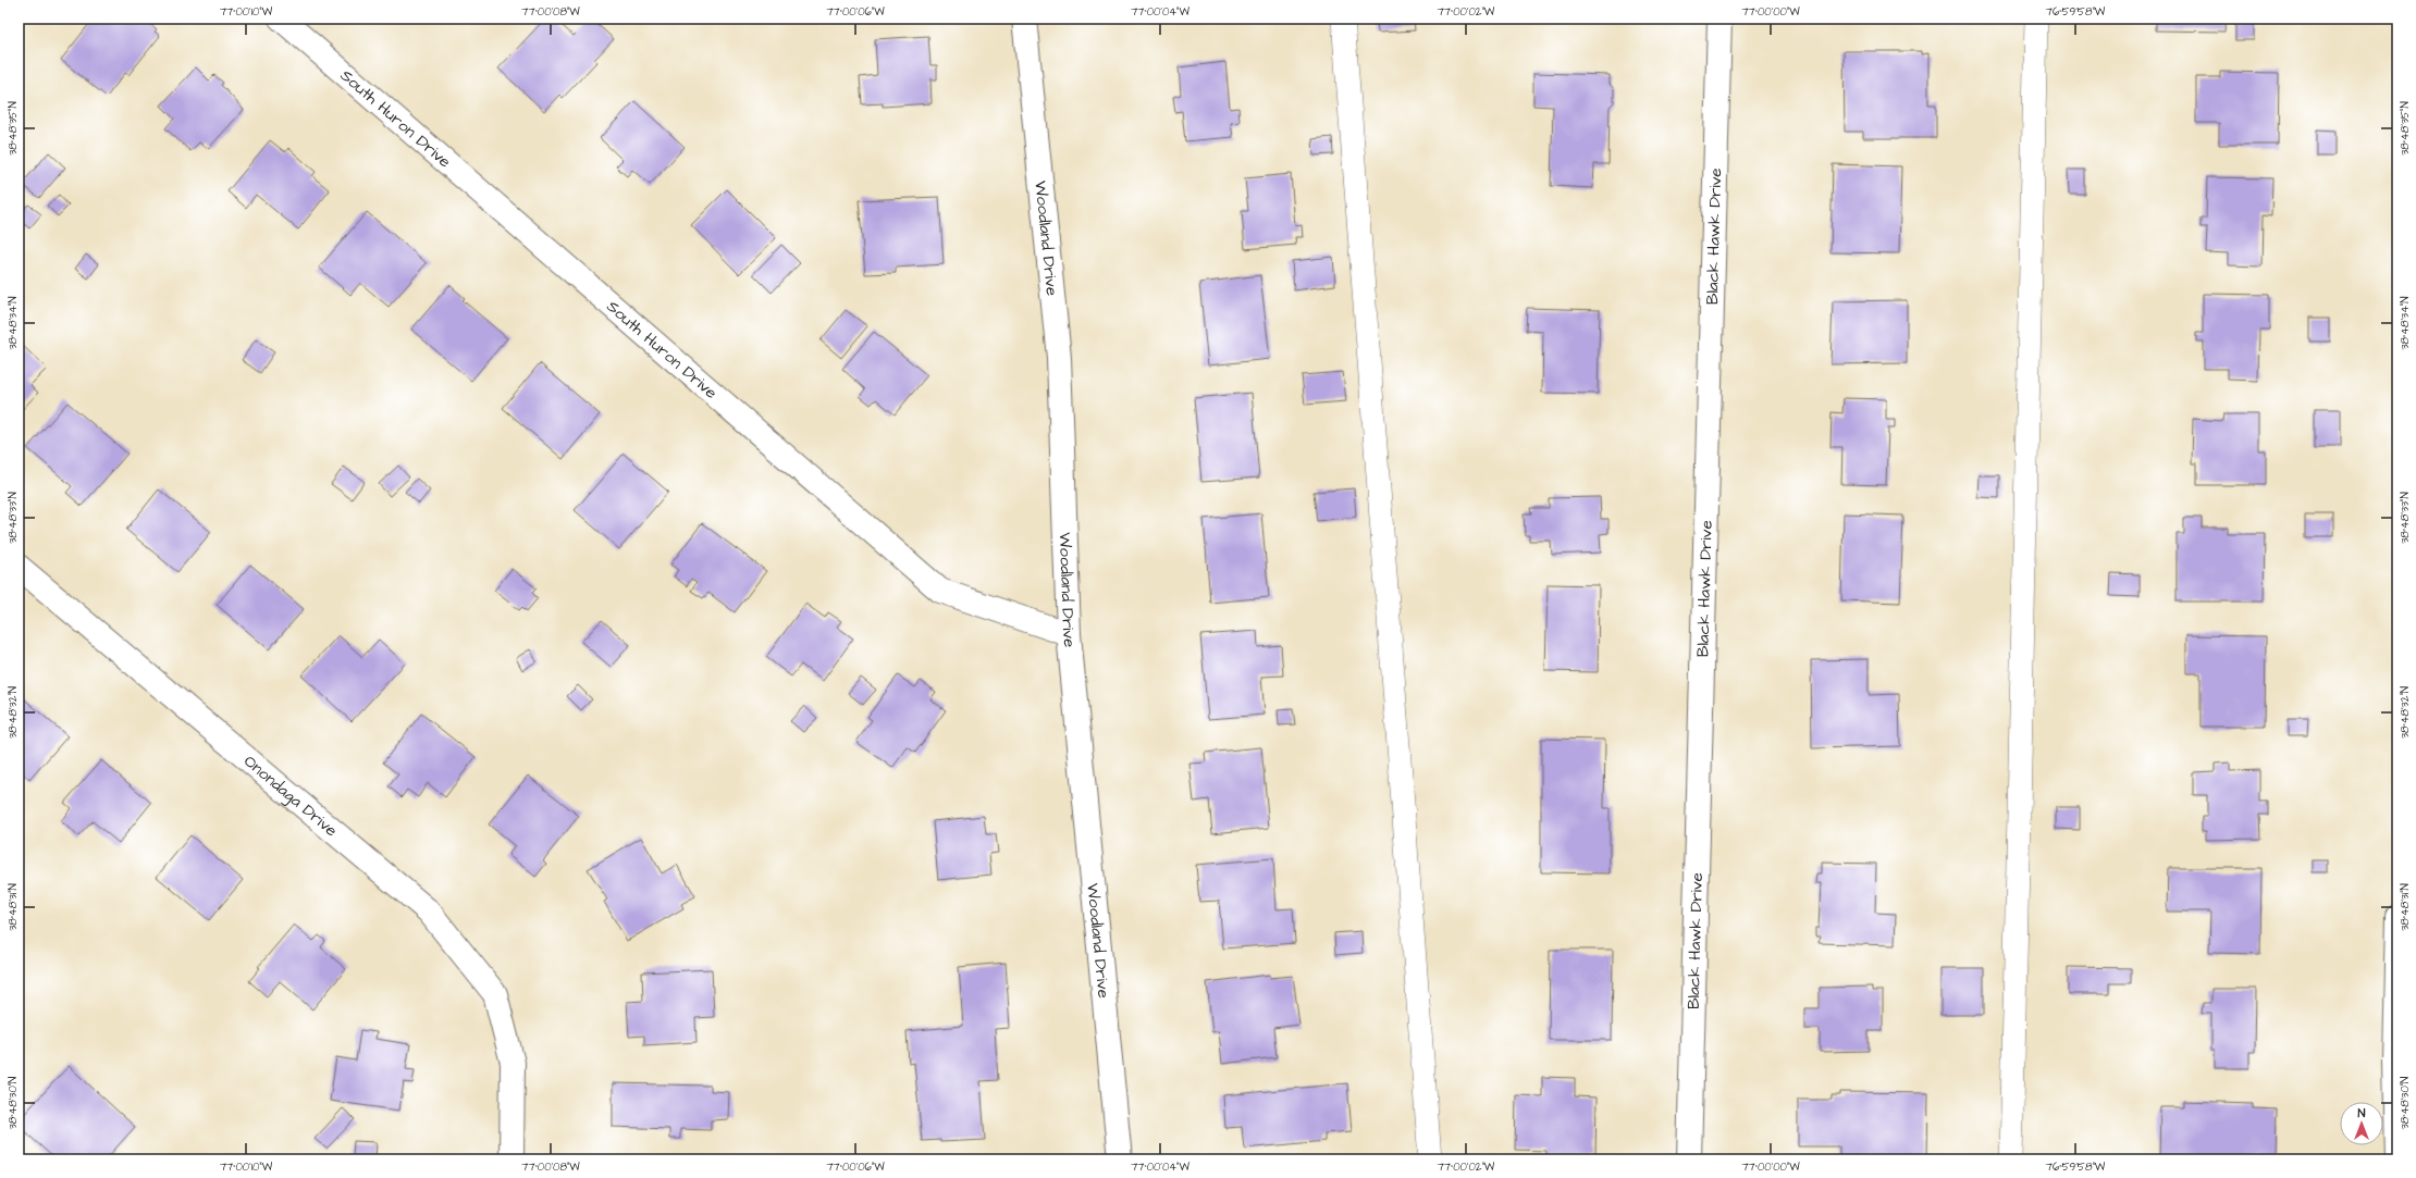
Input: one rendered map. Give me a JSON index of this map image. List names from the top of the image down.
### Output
{
  "streets": {
    "street": [
      "South Huron Drive",
      "Black Hawk Drive",
      "Woodland Drive",
      "Onondaga Drive"
    ]
  },
  "crossings": [
    ["South Huron Drive", "Woodland Drive"]
  ],
  "north": "top",
  "coordinates": [
    "77°00'10\"W",
    "77°00'08\"W",
    "77°00'06\"W",
    "77°00'04\"W",
    "77°00'02\"W",
    "77°00'00\"W",
    "76°59'58\"W",
    "38°48'35\"N",
    "38°48'34\"N",
    "38°48'33\"N",
    "38°48'32\"N",
    "38°48'31\"N",
    "38°48'30\"N"
  ]
}
